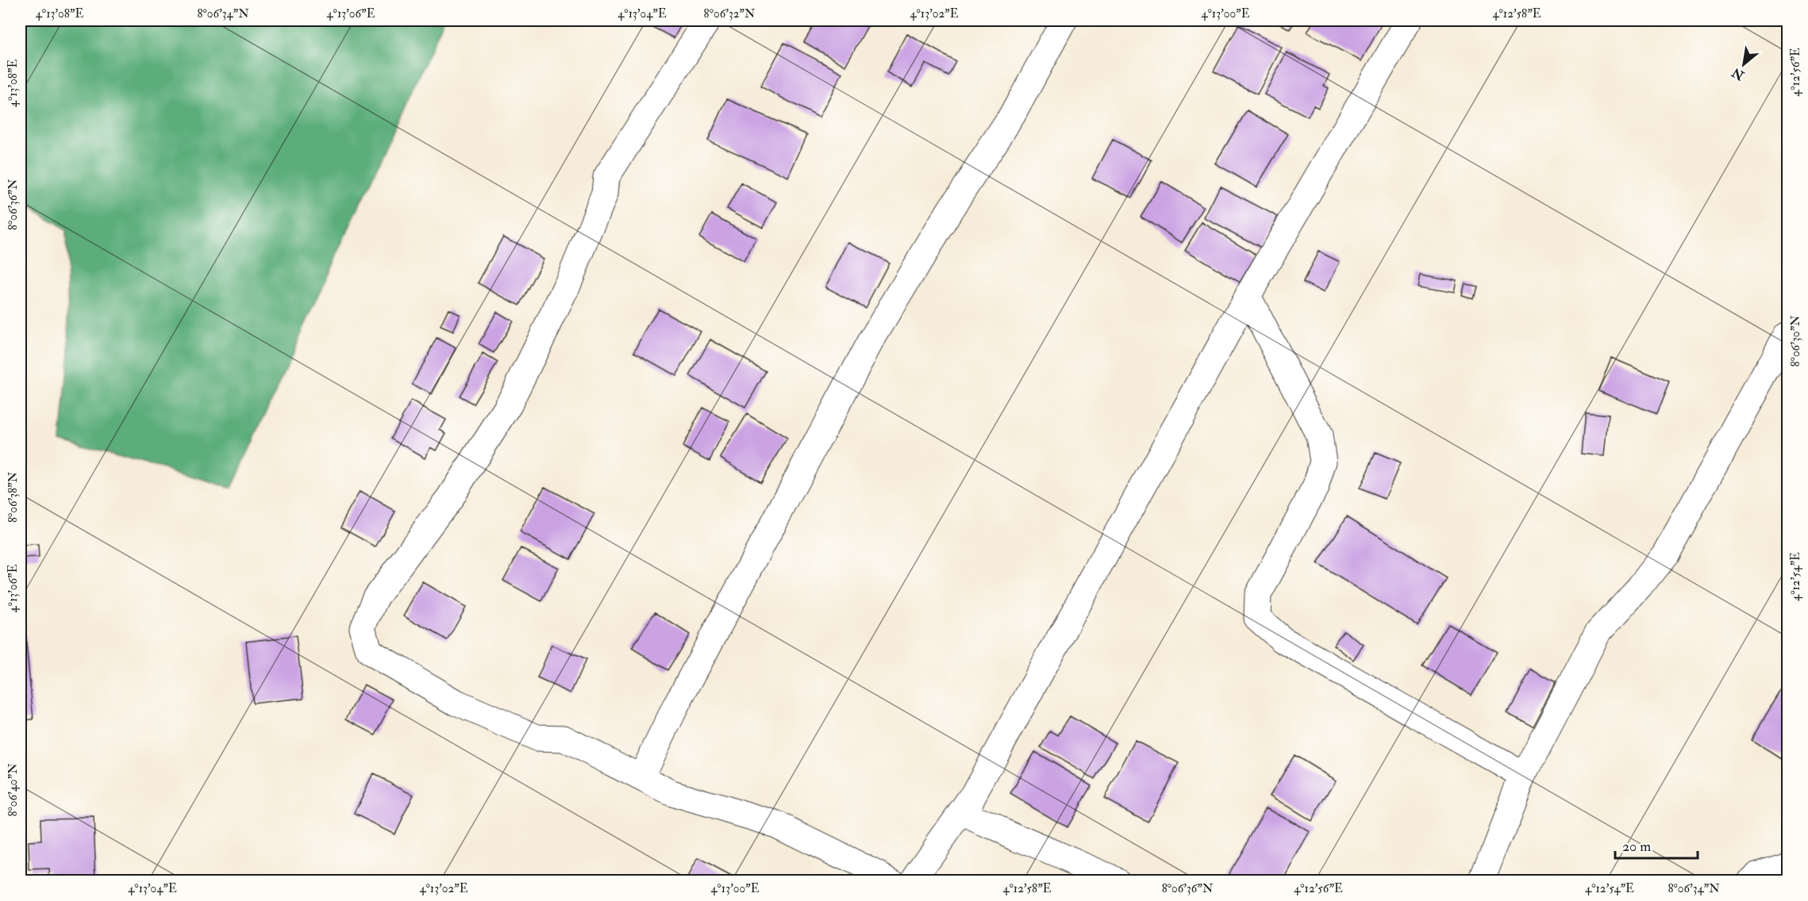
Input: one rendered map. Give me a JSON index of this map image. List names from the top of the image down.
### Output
{
  "scale_bar": "20 m",
  "north": "bottom left",
  "coordinates": [
    "4°13'08\"E",
    "8°06'34\"N",
    "4°13'06\"E",
    "4°13'04\"E",
    "8°06'32\"N",
    "4°13'02\"E",
    "4°13'00\"E",
    "4°12'58\"E",
    "4°12'56\"E",
    "8°06'36\"N",
    "8°06'30\"N",
    "8°06'38\"N",
    "4°12'54\"E",
    "8°06'40\"N"
  ]
}
